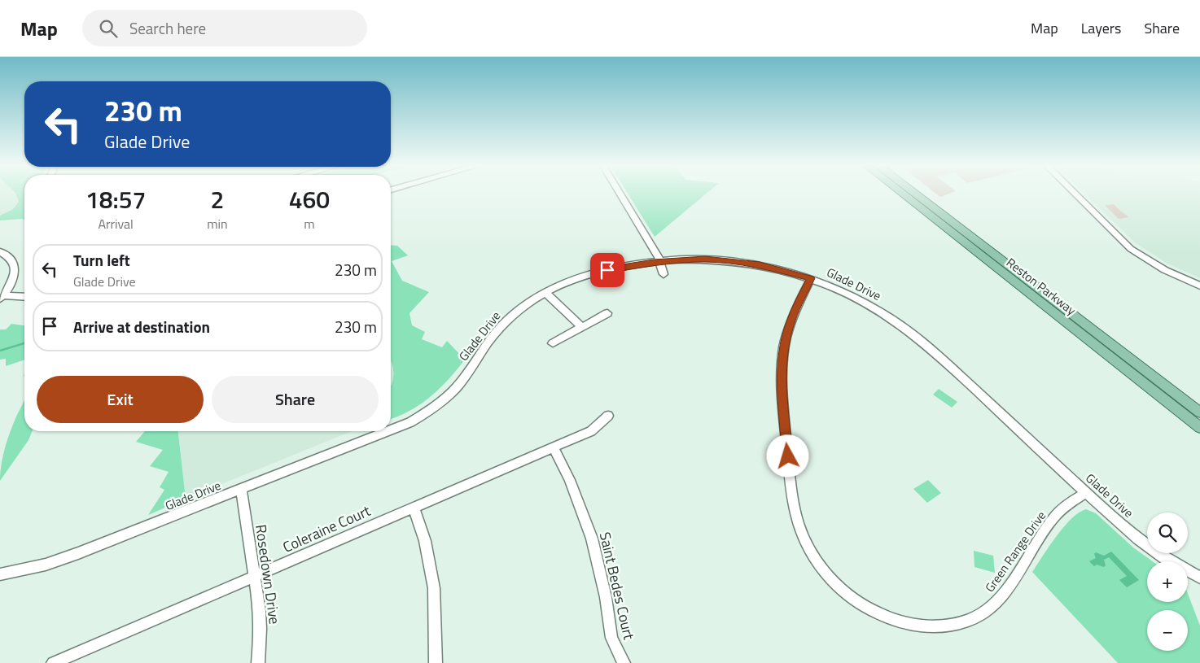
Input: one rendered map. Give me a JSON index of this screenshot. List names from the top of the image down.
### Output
{
  "streets": {
    "main road": ["Reston Parkway"],
    "street": [
      "Glade Drive",
      "Coleraine Court",
      "Green Range Drive",
      "Rosedown Drive",
      "Saint Bedes Court"
    ]
  },
  "crossings": [
    ["Glade Drive", "Green Range Drive"],
    ["Glade Drive", "Rosedown Drive"],
    ["Coleraine Court", "Rosedown Drive"],
    ["Coleraine Court", "Saint Bedes Court"]
  ],
  "page": {
    "header": "Map",
    "search": "Search here",
    "nav": ["Map", "Layers", "Share"],
    "turn": ["230 m", "Glade Drive"],
    "eta": [
      "18:57",
      "Arrival",
      "2",
      "min",
      "460",
      "m"
    ],
    "list": [
      {
        "name": "Turn left",
        "note": "Glade Drive",
        "value": "230 m"
      },
      {
        "name": "Arrive at destination",
        "value": "230 m"
      }
    ],
    "buttons": ["Exit", "Share"],
    "map_buttons": ["+", "−"]
  }
}
